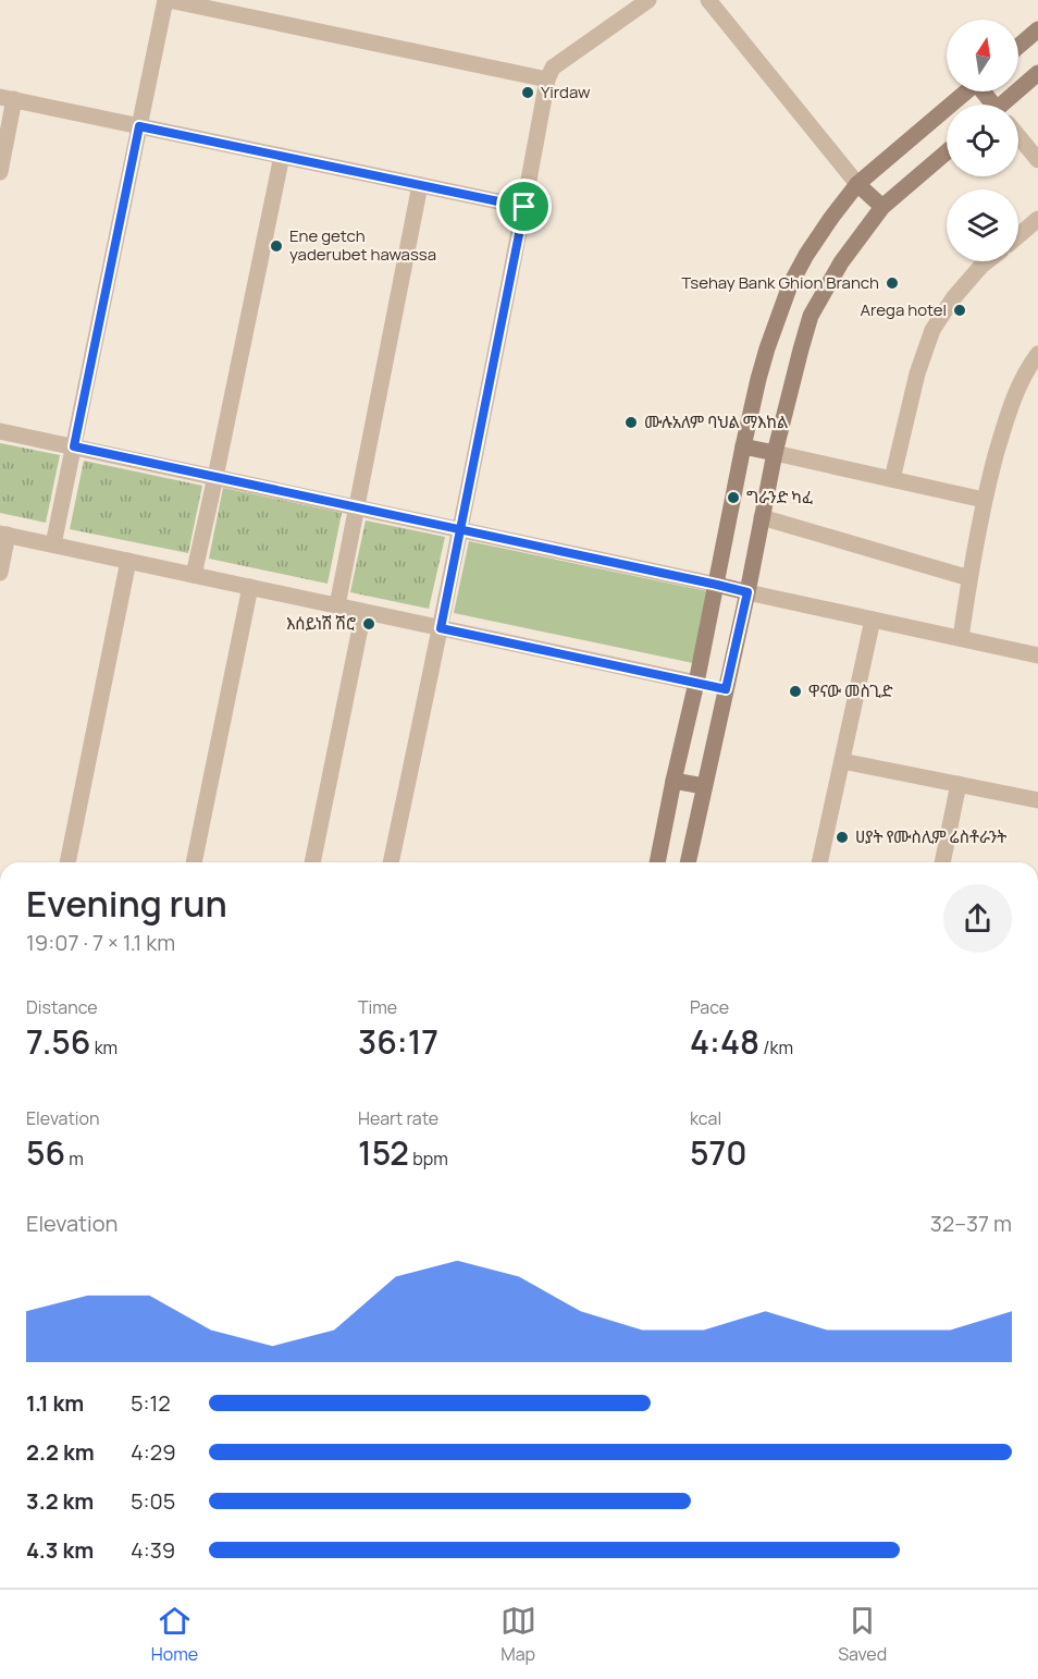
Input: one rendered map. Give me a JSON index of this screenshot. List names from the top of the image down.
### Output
{
  "places": [
    "Yirdaw",
    "Ene getch yaderubet hawassa",
    "Tsehay Bank Ghion Branch",
    "Arega hotel",
    "ሙሉአለም ባህል ማእከል",
    "ግራንድ ካፈ",
    "እሰይነሽ ሽሮ",
    "ዋናው መስጊድ",
    "ሀያት የሙስሊም ሬስቶራንት"
  ],
  "north": "top",
  "page": {
    "heading": ["Evening run", "19:07 · 7 × 1.1 km"],
    "stats": [
      ["Distance", "7.56 km"],
      ["Time", "36:17"],
      ["Pace", "4:48 /km"],
      ["Elevation", "56 m"],
      ["Heart rate", "152 bpm"],
      ["kcal", "570"]
    ],
    "chart": ["Elevation", "32–37 m"],
    "list": [
      {
        "name": "1.1 km",
        "note": "5:12"
      },
      {
        "name": "2.2 km",
        "note": "4:29"
      },
      {
        "name": "3.2 km",
        "note": "5:05"
      },
      {
        "name": "4.3 km",
        "note": "4:39"
      }
    ],
    "tabs": ["Home", "Map", "Saved"]
  }
}
